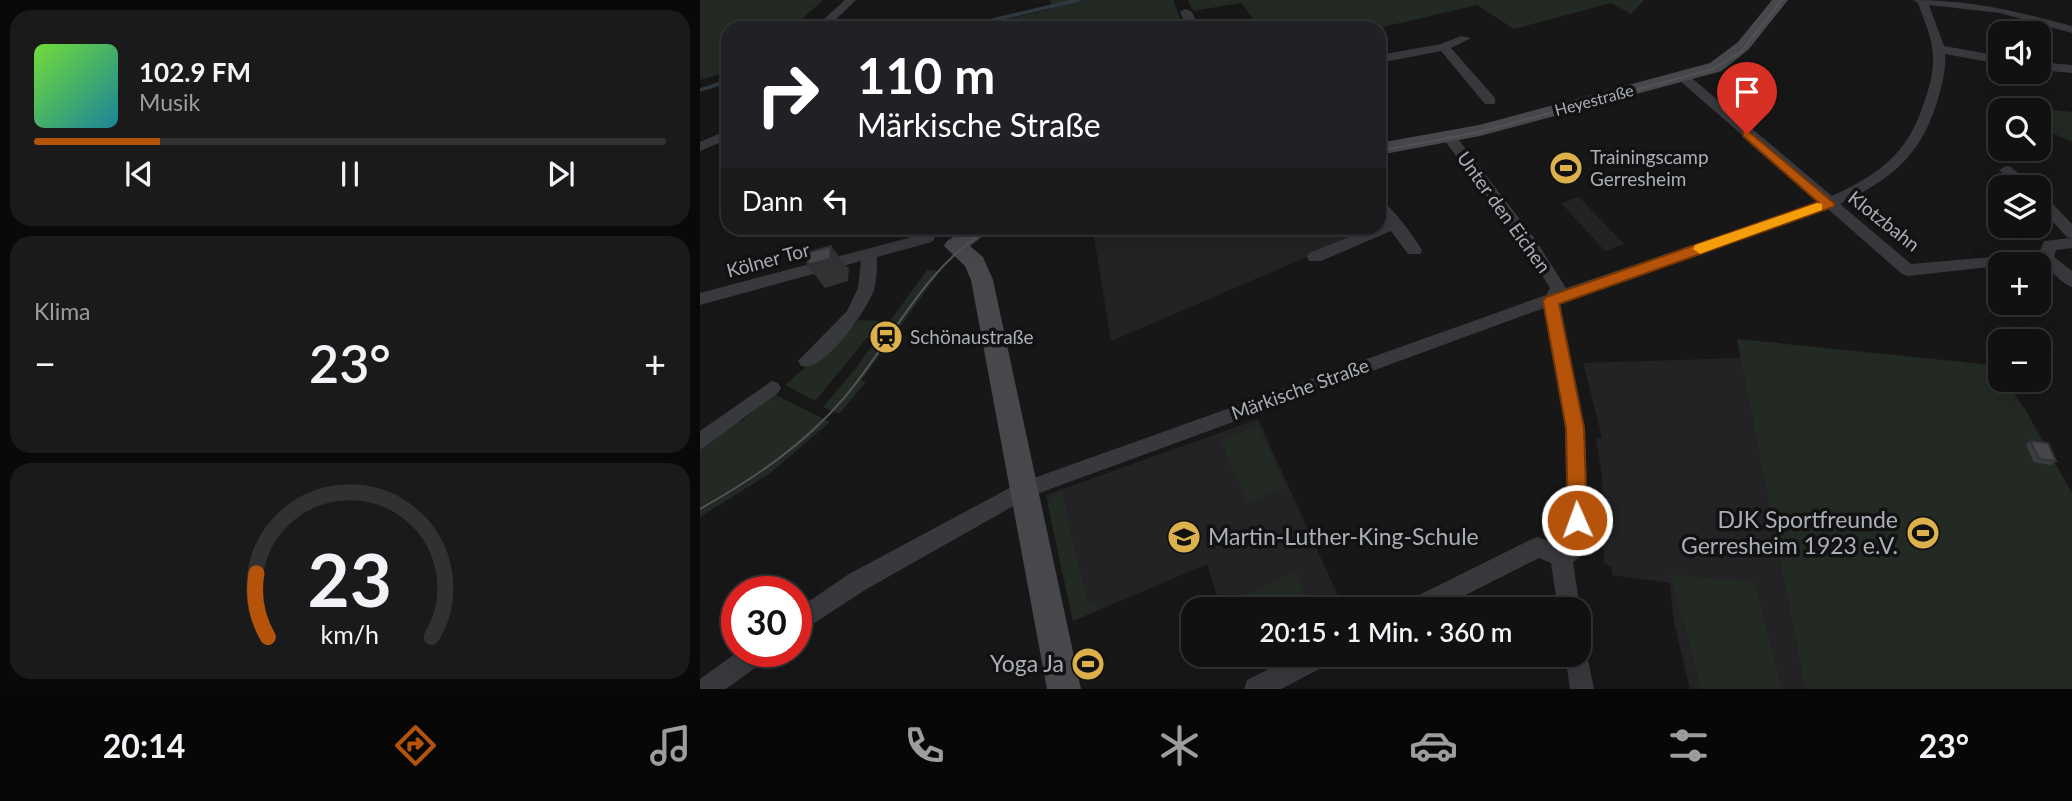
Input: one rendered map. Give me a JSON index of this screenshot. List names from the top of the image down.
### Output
{
  "streets": {
    "street": [
      "Heyestraße",
      "Unter den Eichen",
      "Klotzbahn",
      "Kölner Tor",
      "Märkische Straße"
    ]
  },
  "crossings": [
    ["Heyestraße", "Unter den Eichen"],
    ["Heyestraße", "Klotzbahn"],
    ["Unter den Eichen", "Märkische Straße"],
    ["Klotzbahn", "Märkische Straße"]
  ],
  "places": {
    "sports": ["Trainingscamp Gerresheim", "DJK Sportfreunde Gerresheim 1923 e.V.", "Yoga Ja"],
    "station": ["Schönaustraße"],
    "school or university": ["Martin-Luther-King-Schule"]
  },
  "page": {
    "map_buttons": ["+", "−"],
    "turn": ["110 m", "Märkische Straße"],
    "song": ["102.9 FM", "Musik"],
    "then": "Dann",
    "tile": "Klima",
    "heat": ["−", "23°", "+"],
    "limit": "30",
    "trip": "20:15 · 1 Min. · 360 m",
    "tabs": ["20:14", "23°"],
    "gauge": ["23", "km/h"]
  }
}
